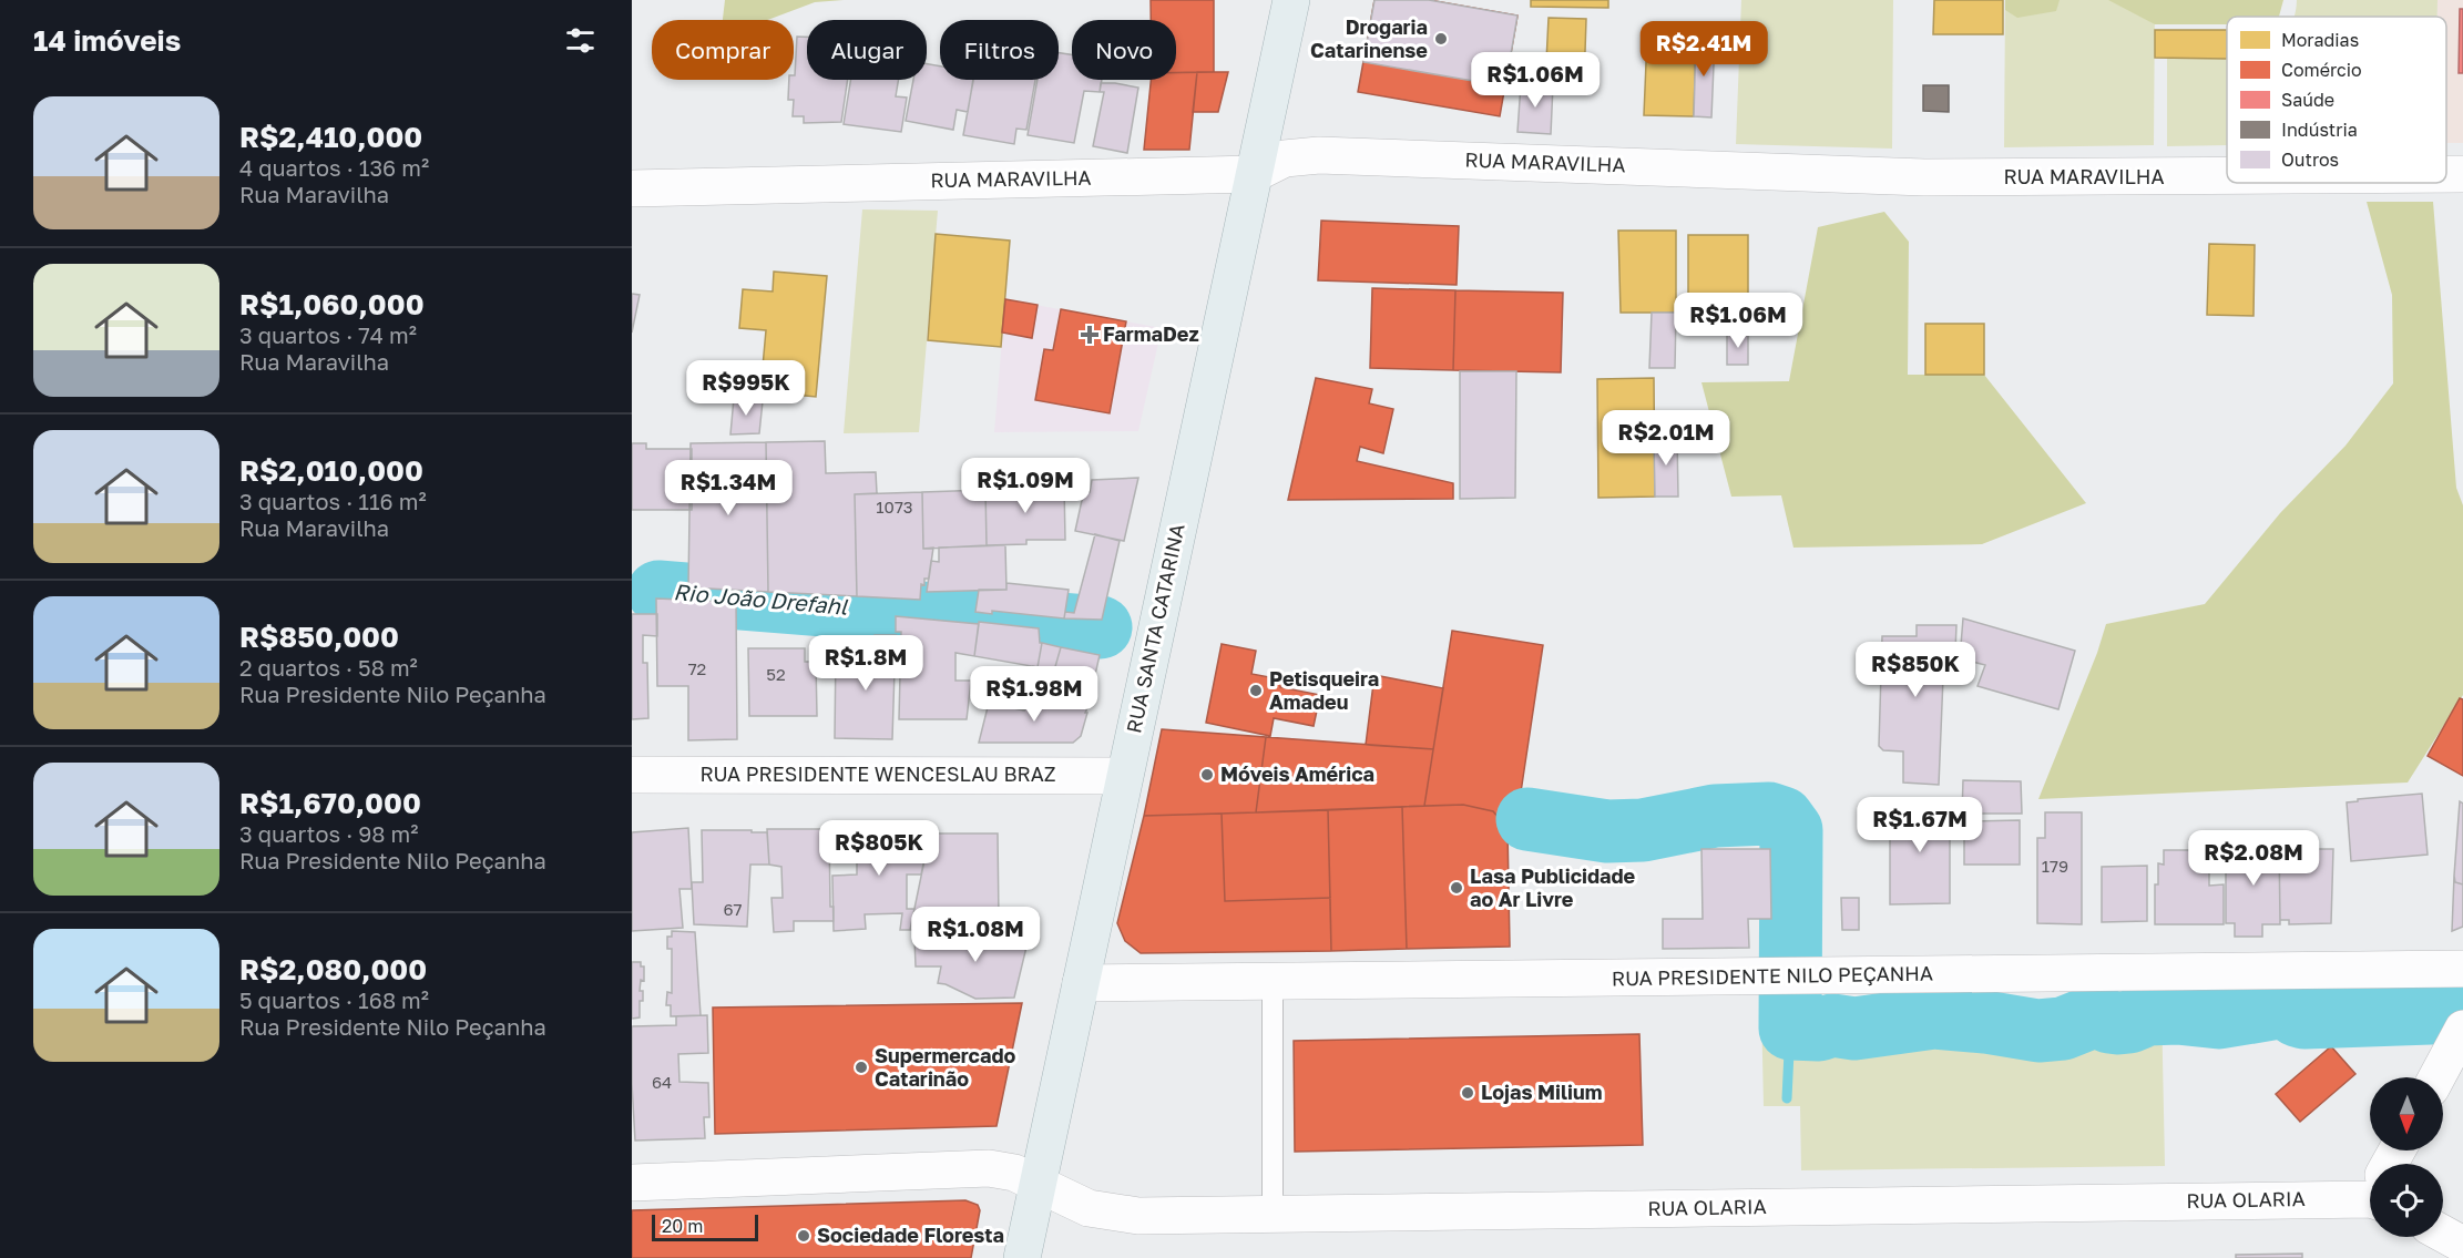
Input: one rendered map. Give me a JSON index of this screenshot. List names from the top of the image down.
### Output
{
  "streets": {
    "main road": ["RUA SANTA CATARINA"],
    "street": [
      "RUA MARAVILHA",
      "RUA PRESIDENTE WENCESLAU BRAZ",
      "RUA PRESIDENTE NILO PEÇANHA",
      "RUA OLARIA"
    ]
  },
  "crossings": [
    ["RUA MARAVILHA", "RUA SANTA CATARINA"],
    ["RUA SANTA CATARINA", "RUA PRESIDENTE WENCESLAU BRAZ"],
    ["RUA SANTA CATARINA", "RUA PRESIDENTE NILO PEÇANHA"],
    ["RUA SANTA CATARINA", "RUA OLARIA"]
  ],
  "water": ["Rio João Drefahl"],
  "places": {
    "other": [
      "Drogaria Catarinense",
      "Petisqueira Amadeu",
      "Móveis América",
      "Lasa Publicidade ao Ar Livre",
      "Supermercado Catarinão",
      "Lojas Milium",
      "Sociedade Floresta"
    ],
    "health": ["FarmaDez"]
  },
  "house_numbers": [
    "1073",
    "72",
    "52",
    "179",
    "67",
    "64"
  ],
  "legend": [
    "Moradias",
    "Comércio",
    "Saúde",
    "Indústria",
    "Outros"
  ],
  "scale_bar": "20 m",
  "north": "bottom",
  "page": {
    "heading": "14 imóveis",
    "chip": [
      "Comprar",
      "Alugar",
      "Filtros",
      "Novo"
    ],
    "price": [
      "R$2.41M",
      "R$1.06M",
      "R$1.06M",
      "R$995K",
      "R$2.01M",
      "R$1.09M",
      "R$1.34M",
      "R$1.8M",
      "R$850K",
      "R$1.98M",
      "R$1.67M",
      "R$805K",
      "R$2.08M",
      "R$1.08M"
    ],
    "list": [
      {
        "name": "R$2,410,000",
        "note": "4 quartos · 136 m² · Rua Maravilha"
      },
      {
        "name": "R$1,060,000",
        "note": "3 quartos · 74 m² · Rua Maravilha"
      },
      {
        "name": "R$2,010,000",
        "note": "3 quartos · 116 m² · Rua Maravilha"
      },
      {
        "name": "R$850,000",
        "note": "2 quartos · 58 m² · Rua Presidente Nilo Peçanha"
      },
      {
        "name": "R$1,670,000",
        "note": "3 quartos · 98 m² · Rua Presidente Nilo Peçanha"
      },
      {
        "name": "R$2,080,000",
        "note": "5 quartos · 168 m² · Rua Presidente Nilo Peçanha"
      }
    ],
    "scale": "20 m"
  }
}
